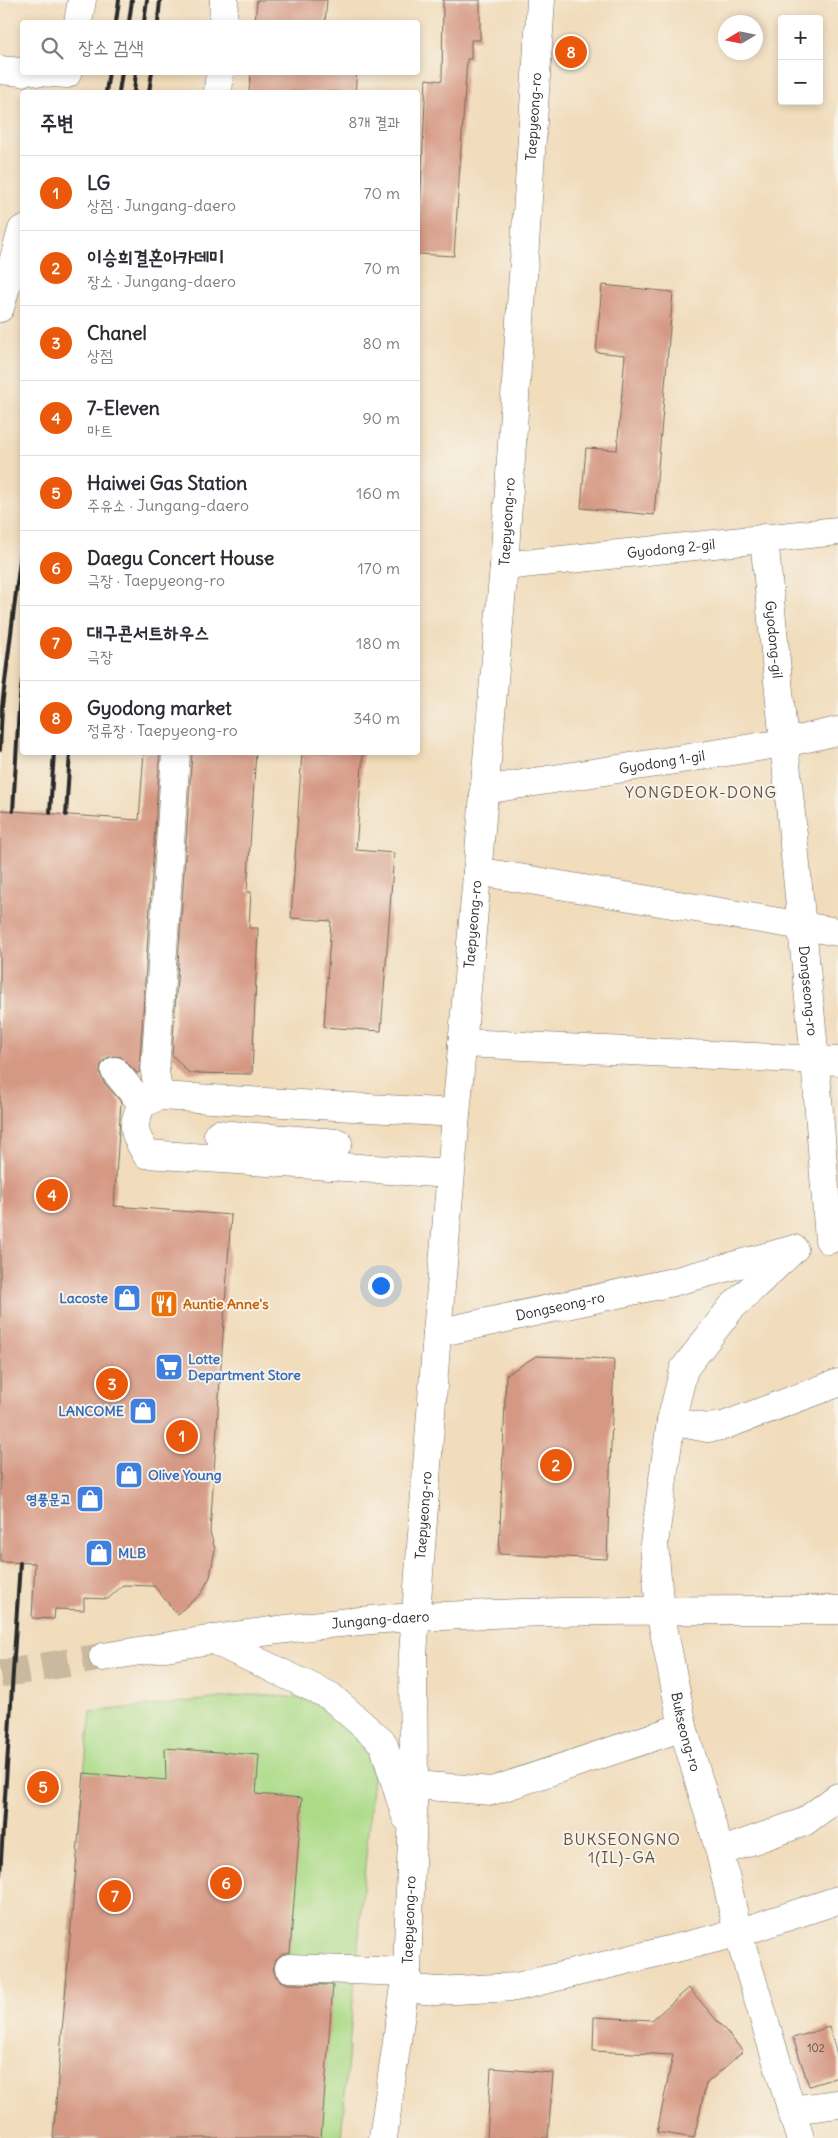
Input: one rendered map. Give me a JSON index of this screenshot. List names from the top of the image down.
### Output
{
  "streets": {
    "main road": [
      "Taepyeong-ro",
      "Gyodong 2-gil",
      "Gyodong-gil",
      "Gyodong 1-gil",
      "Dongseong-ro",
      "Jungang-daero",
      "Bukseong-ro"
    ]
  },
  "crossings": [
    ["Taepyeong-ro", "Gyodong 2-gil"],
    ["Taepyeong-ro", "Gyodong 1-gil"],
    ["Taepyeong-ro", "Dongseong-ro"],
    ["Taepyeong-ro", "Jungang-daero"],
    ["Gyodong 2-gil", "Gyodong-gil"],
    ["Gyodong-gil", "Gyodong 1-gil"],
    ["Gyodong-gil", "Dongseong-ro"],
    ["Gyodong 1-gil", "Dongseong-ro"],
    ["Jungang-daero", "Bukseong-ro"]
  ],
  "districts": ["YONGDEOK-DONG", "BUKSEONGNO 1(IL)-GA"],
  "places": {
    "shop": [
      "Lacoste",
      "LANCOME",
      "Olive Young",
      "영풍문고",
      "MLB"
    ],
    "restaurant": ["Auntie Anne's"],
    "supermarket": ["Lotte Department Store"]
  },
  "house_numbers": ["102"],
  "north": "left",
  "page": {
    "map_buttons": ["+", "−"],
    "search": "장소 검색",
    "pins": [
      "8",
      "4",
      "3",
      "1",
      "2",
      "5",
      "6",
      "7"
    ],
    "heading": ["주변", "8개 결과"],
    "list": [
      {
        "mark": "1",
        "name": "LG",
        "note": "상점 · Jungang-daero",
        "value": "70 m"
      },
      {
        "mark": "2",
        "name": "이승희결혼아카데미",
        "note": "장소 · Jungang-daero",
        "value": "70 m"
      },
      {
        "mark": "3",
        "name": "Chanel",
        "note": "상점",
        "value": "80 m"
      },
      {
        "mark": "4",
        "name": "7-Eleven",
        "note": "마트",
        "value": "90 m"
      },
      {
        "mark": "5",
        "name": "Haiwei Gas Station",
        "note": "주유소 · Jungang-daero",
        "value": "160 m"
      },
      {
        "mark": "6",
        "name": "Daegu Concert House",
        "note": "극장 · Taepyeong-ro",
        "value": "170 m"
      },
      {
        "mark": "7",
        "name": "대구콘서트하우스",
        "note": "극장",
        "value": "180 m"
      },
      {
        "mark": "8",
        "name": "Gyodong market",
        "note": "정류장 · Taepyeong-ro",
        "value": "340 m"
      }
    ]
  }
}
